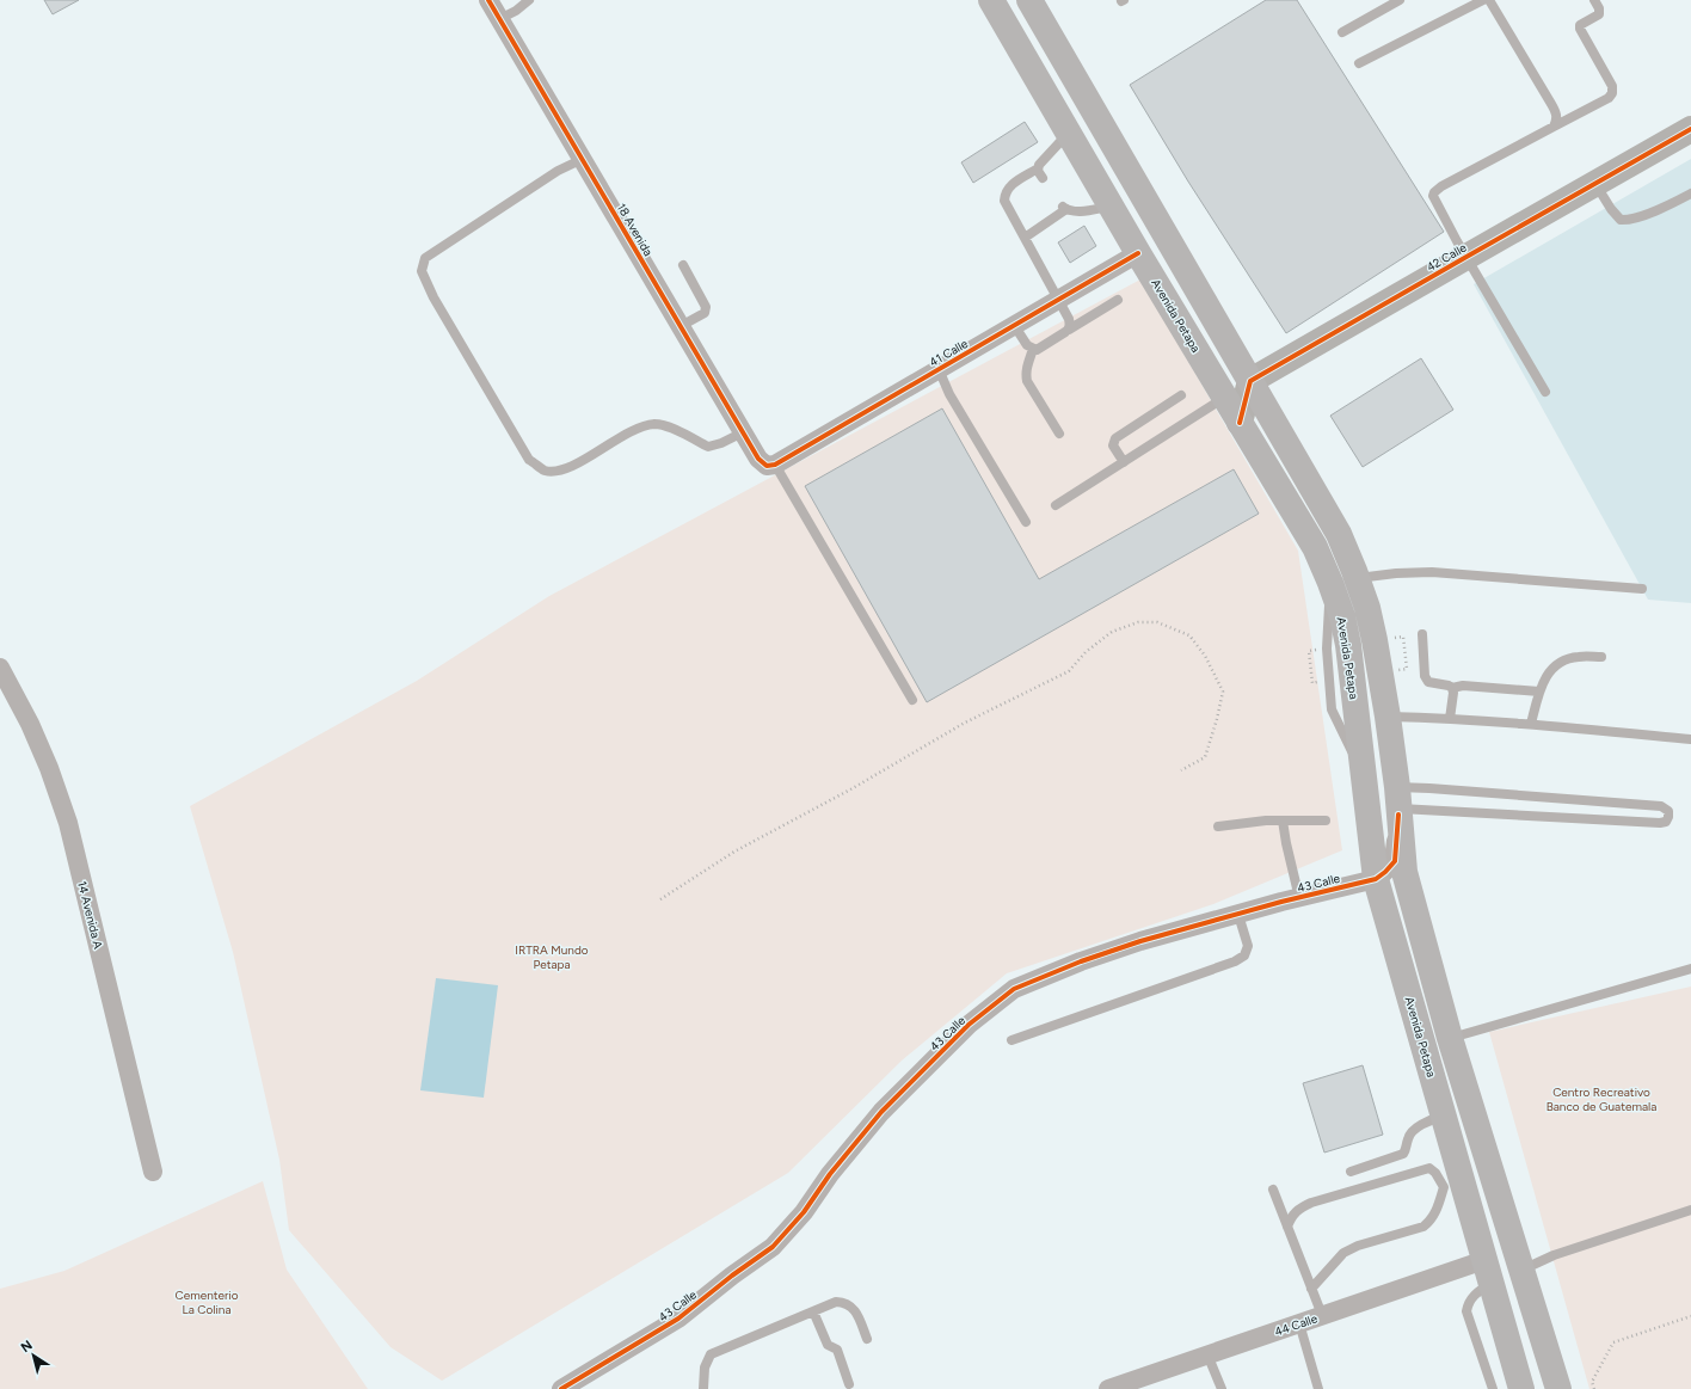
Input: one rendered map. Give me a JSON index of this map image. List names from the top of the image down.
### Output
{
  "streets": {
    "main road": ["Avenida Petapa"],
    "street": [
      "18 Avenida",
      "42 Calle",
      "41 Calle",
      "43 Calle",
      "14 Avenida A",
      "44 Calle"
    ]
  },
  "crossings": [
    ["18 Avenida", "41 Calle"],
    ["Avenida Petapa", "41 Calle"],
    ["Avenida Petapa", "43 Calle"],
    ["Avenida Petapa", "44 Calle"]
  ],
  "parks": ["IRTRA Mundo Petapa", "Centro Recreativo Banco de Guatemala", "Cementerio La Colina"],
  "north": "top left"
}
